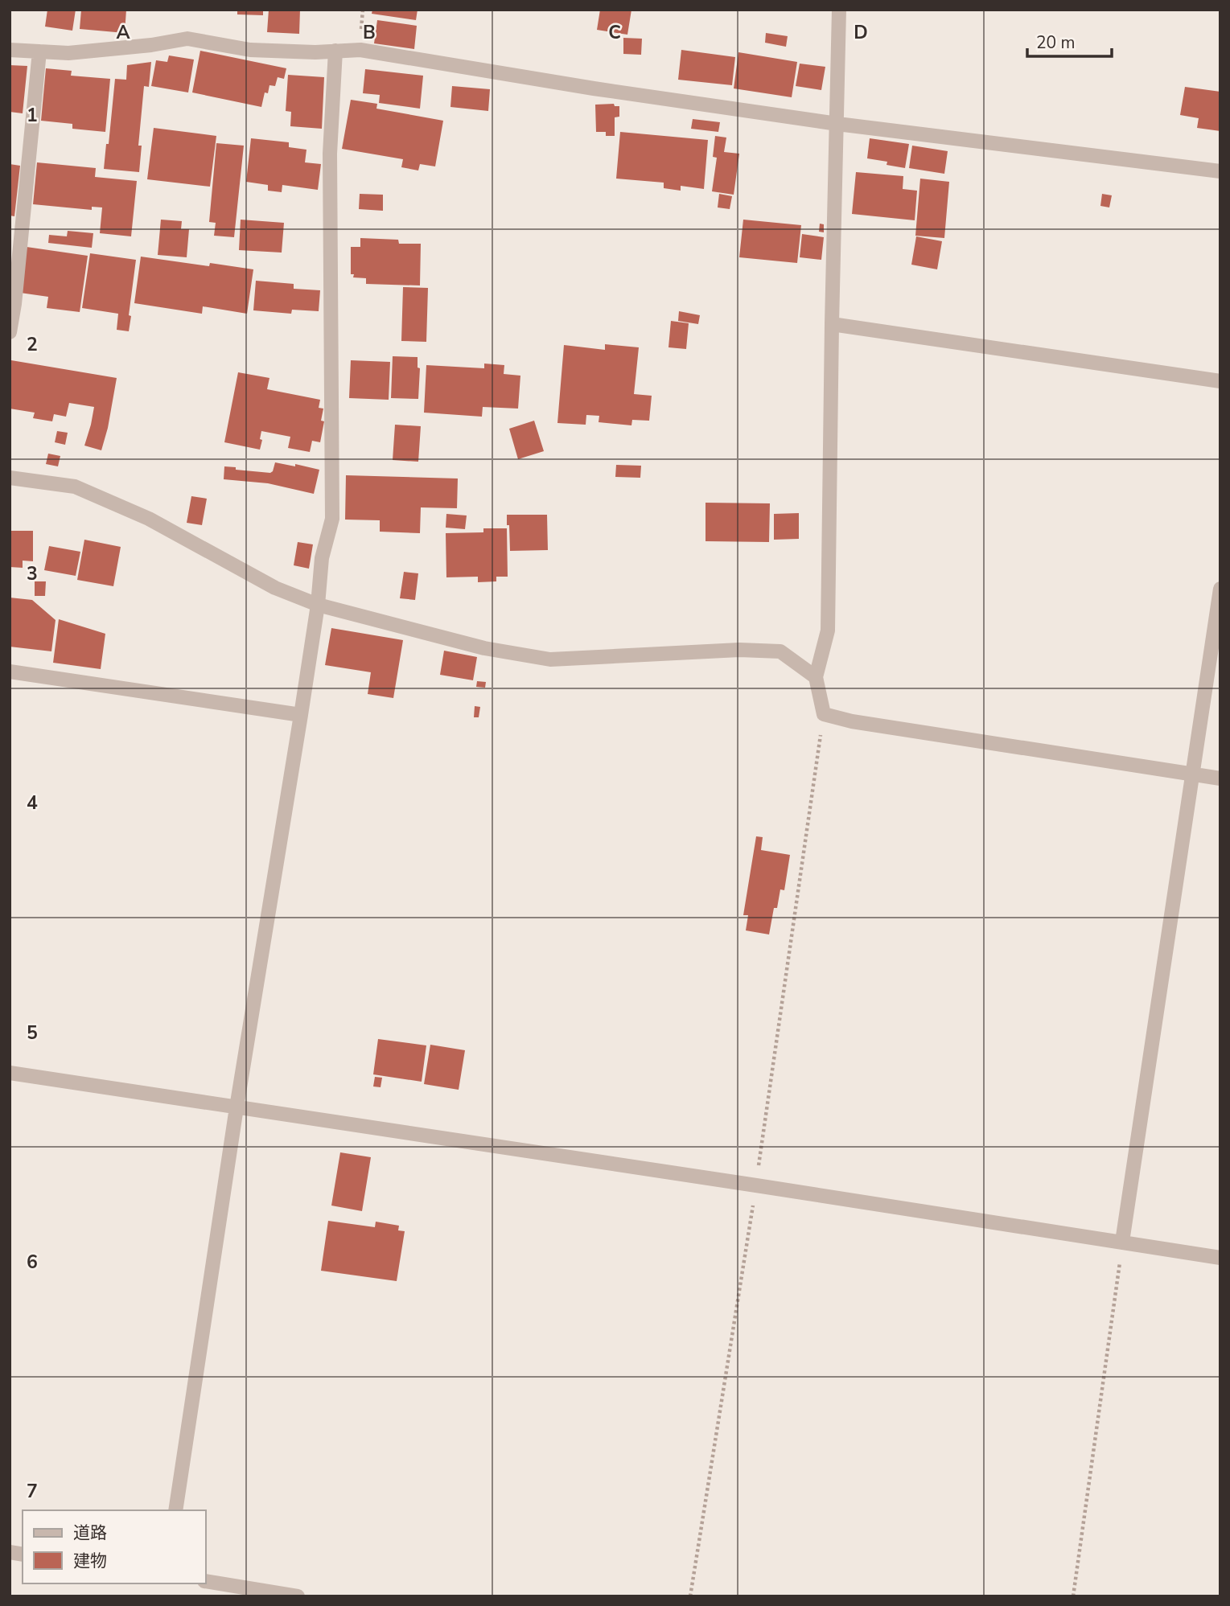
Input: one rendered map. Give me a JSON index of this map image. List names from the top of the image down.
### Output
{
  "legend": ["道路", "建物"],
  "scale_bar": "20 m",
  "grid": {
    "columns": [
      "A",
      "B",
      "C",
      "D"
    ],
    "rows": [
      "1",
      "2",
      "3",
      "4",
      "5",
      "6",
      "7"
    ]
  }
}
